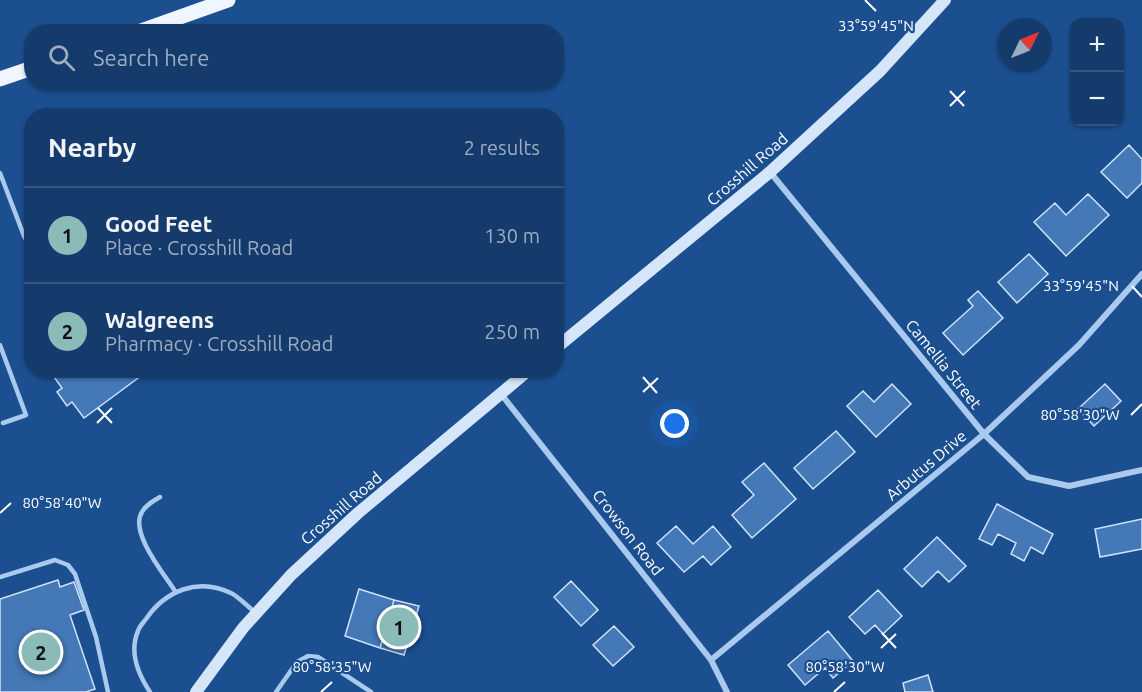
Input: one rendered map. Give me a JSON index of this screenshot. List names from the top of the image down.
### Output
{
  "streets": {
    "main road": ["Crosshill Road"],
    "street": ["Camellia Street", "Arbutus Drive", "Crowson Road"]
  },
  "crossings": [
    ["Crosshill Road", "Camellia Street"],
    ["Crosshill Road", "Crowson Road"],
    ["Camellia Street", "Arbutus Drive"],
    ["Arbutus Drive", "Crowson Road"]
  ],
  "north": "top right",
  "page": {
    "map_buttons": ["+", "−"],
    "search": "Search here",
    "heading": ["Nearby", "2 results"],
    "list": [
      {
        "mark": "1",
        "name": "Good Feet",
        "note": "Place · Crosshill Road",
        "value": "130 m"
      },
      {
        "mark": "2",
        "name": "Walgreens",
        "note": "Pharmacy · Crosshill Road",
        "value": "250 m"
      }
    ],
    "pins": ["1", "2"]
  },
  "coordinates": [
    "33°59'45\"N",
    "80°58'30\"W",
    "80°58'40\"W",
    "80°58'35\"W"
  ]
}
